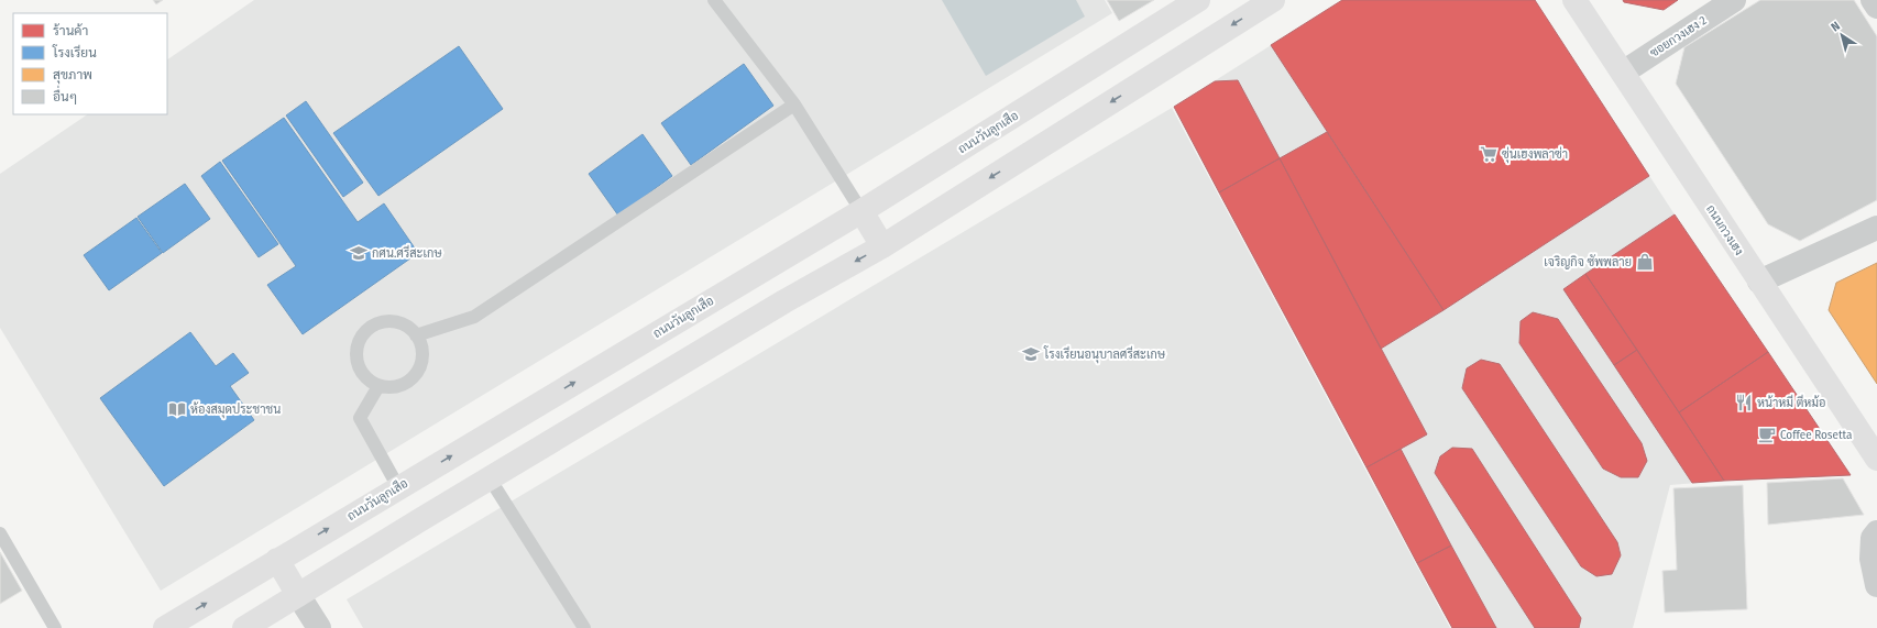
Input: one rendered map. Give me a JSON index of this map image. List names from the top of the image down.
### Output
{
  "streets": {
    "street": ["ซอยกวงเฮง 2", "ถนนวันลูกเสือ", "ถนนกวงเฮง"]
  },
  "crossings": [
    ["ซอยกวงเฮง 2", "ถนนกวงเฮง"]
  ],
  "places": {
    "supermarket": ["ซุ่นเฮงพลาซ่า"],
    "school or university": ["กศน.ศรีสะเกษ", "โรงเรียนอนุบาลศรีสะเกษ"],
    "shop": ["เจริญกิจ ซัพพลาย"],
    "restaurant": ["หน้าหมี ตีหม้อ"],
    "library": ["ห้องสมุดประชาชน"],
    "cafe": ["Coffee Rosetta"]
  },
  "legend": [
    "ร้านค้า",
    "โรงเรียน",
    "สุขภาพ",
    "อื่นๆ"
  ],
  "north": "top left"
}
